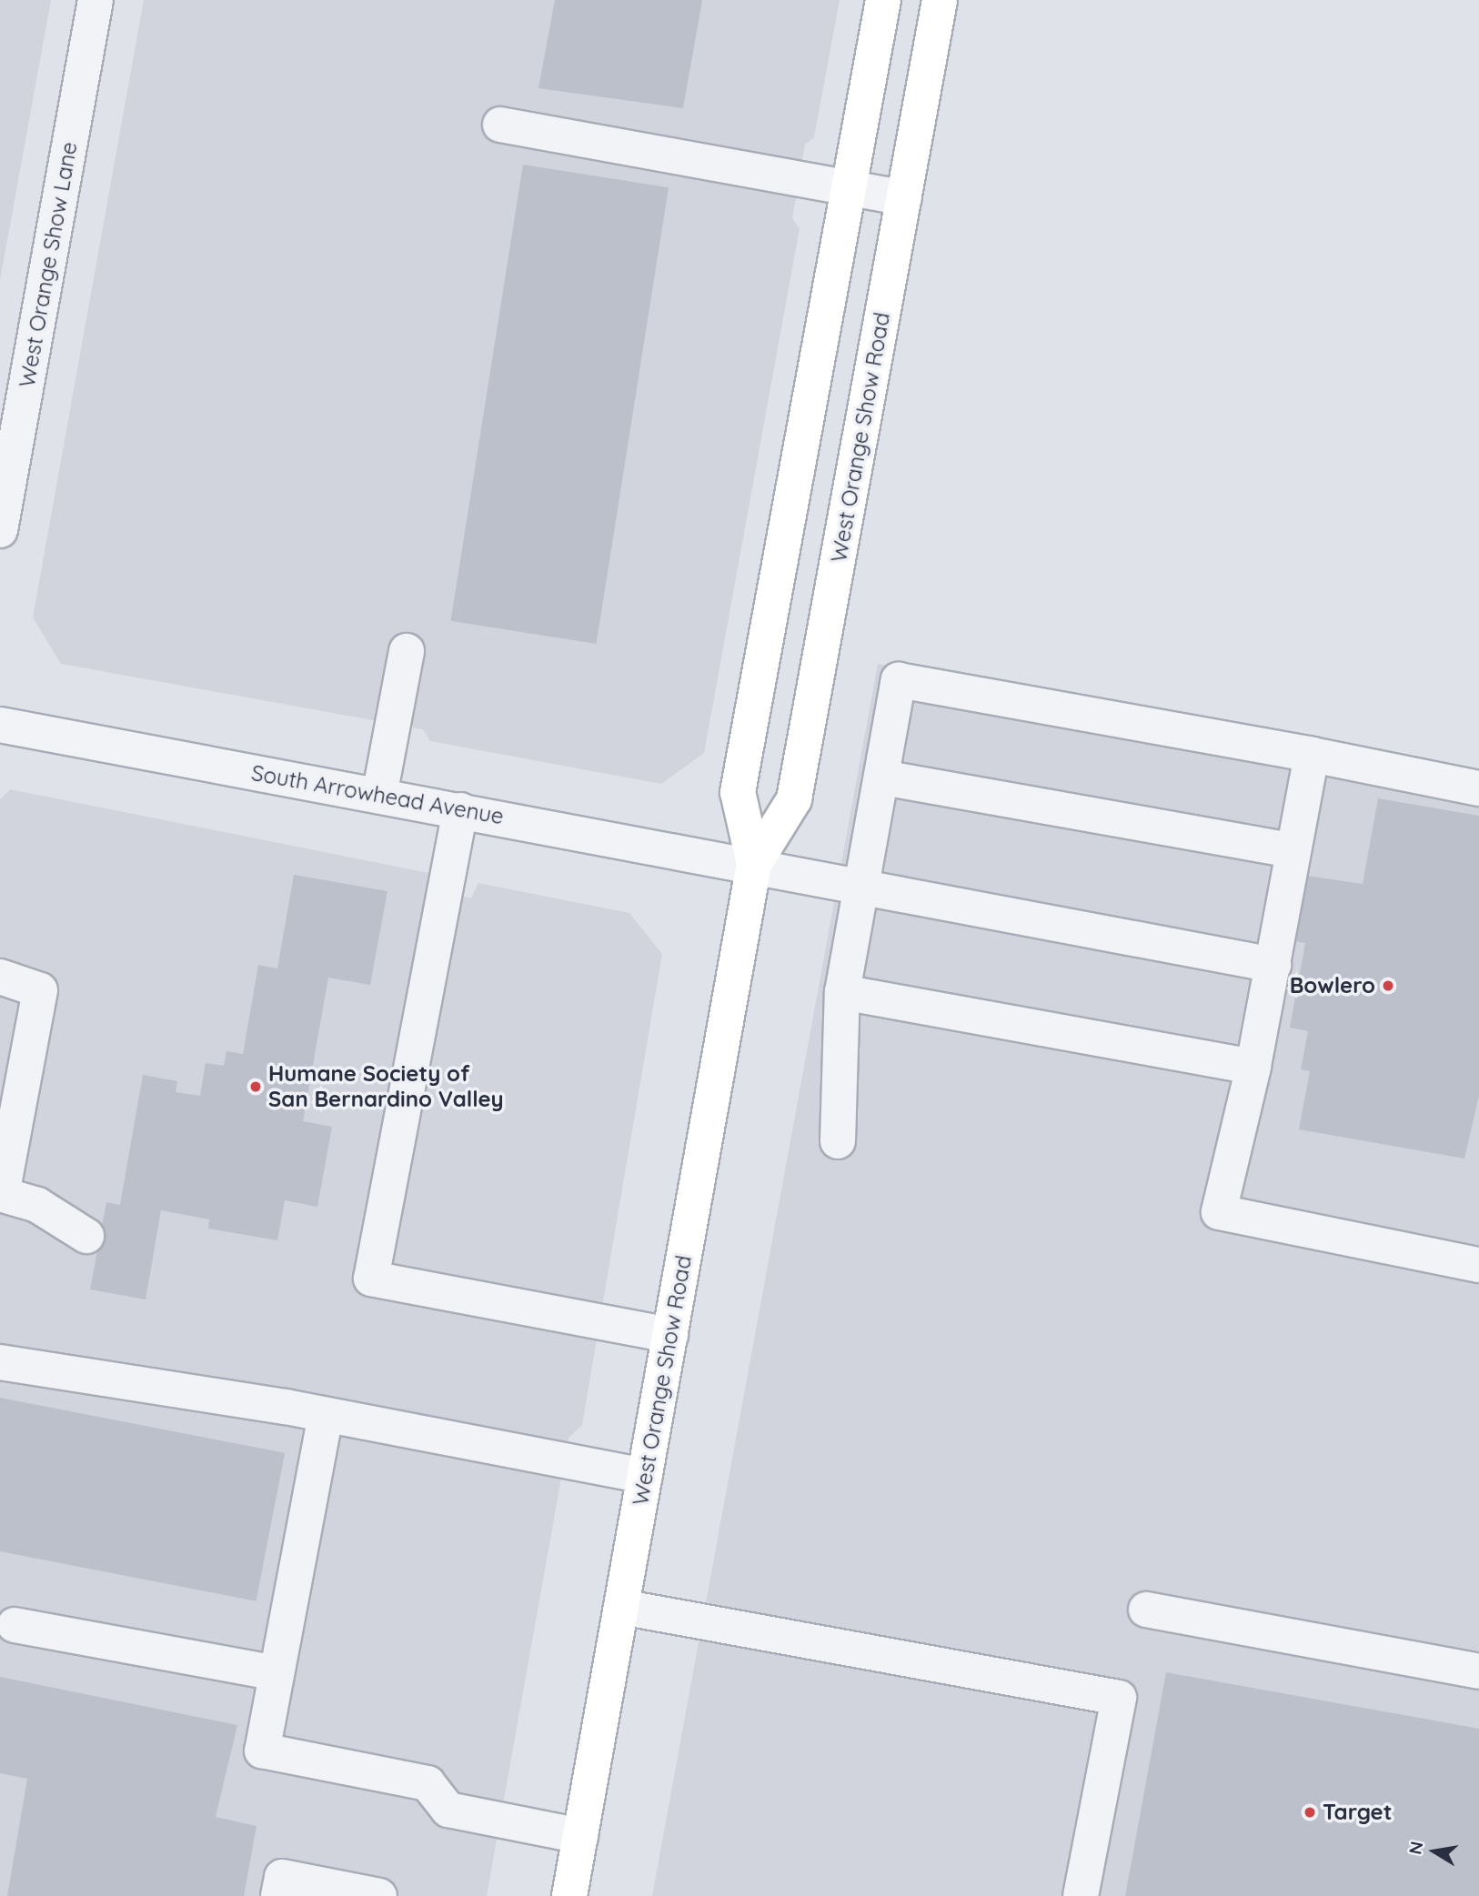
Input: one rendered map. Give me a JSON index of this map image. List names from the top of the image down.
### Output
{
  "streets": {
    "main road": ["West Orange Show Road"],
    "street": ["West Orange Show Lane", "South Arrowhead Avenue"]
  },
  "crossings": [
    ["West Orange Show Road", "South Arrowhead Avenue"]
  ],
  "places": ["Bowlero", "Humane Society of San Bernardino Valley", "Target"],
  "north": "left"
}
